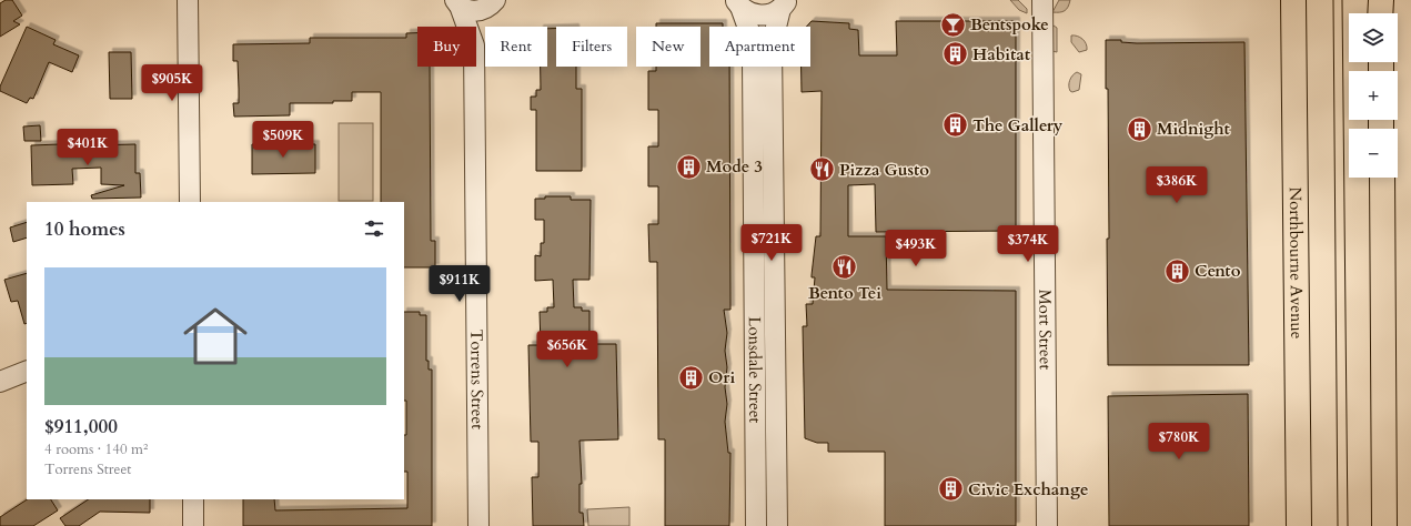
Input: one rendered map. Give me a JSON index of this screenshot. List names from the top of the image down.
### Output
{
  "streets": {
    "highway": ["Northbourne Avenue"],
    "street": ["Mort Street", "Lonsdale Street", "Torrens Street"]
  },
  "places": {
    "bar": ["Bentspoke"],
    "building": [
      "Habitat",
      "The Gallery",
      "Midnight",
      "Mode 3",
      "Cento",
      "Ori",
      "Civic Exchange"
    ],
    "restaurant": ["Pizza Gusto", "Bento Tei"]
  },
  "page": {
    "map_buttons": ["+", "−"],
    "chip": [
      "Buy",
      "Rent",
      "Filters",
      "New",
      "Apartment"
    ],
    "price": [
      "$905K",
      "$509K",
      "$401K",
      "$386K",
      "$721K",
      "$374K",
      "$493K",
      "$911K",
      "$656K",
      "$780K"
    ],
    "heading": "10 homes",
    "list": [
      {
        "name": "$911,000",
        "note": "4 rooms · 140 m² · Torrens Street"
      }
    ]
  }
}
